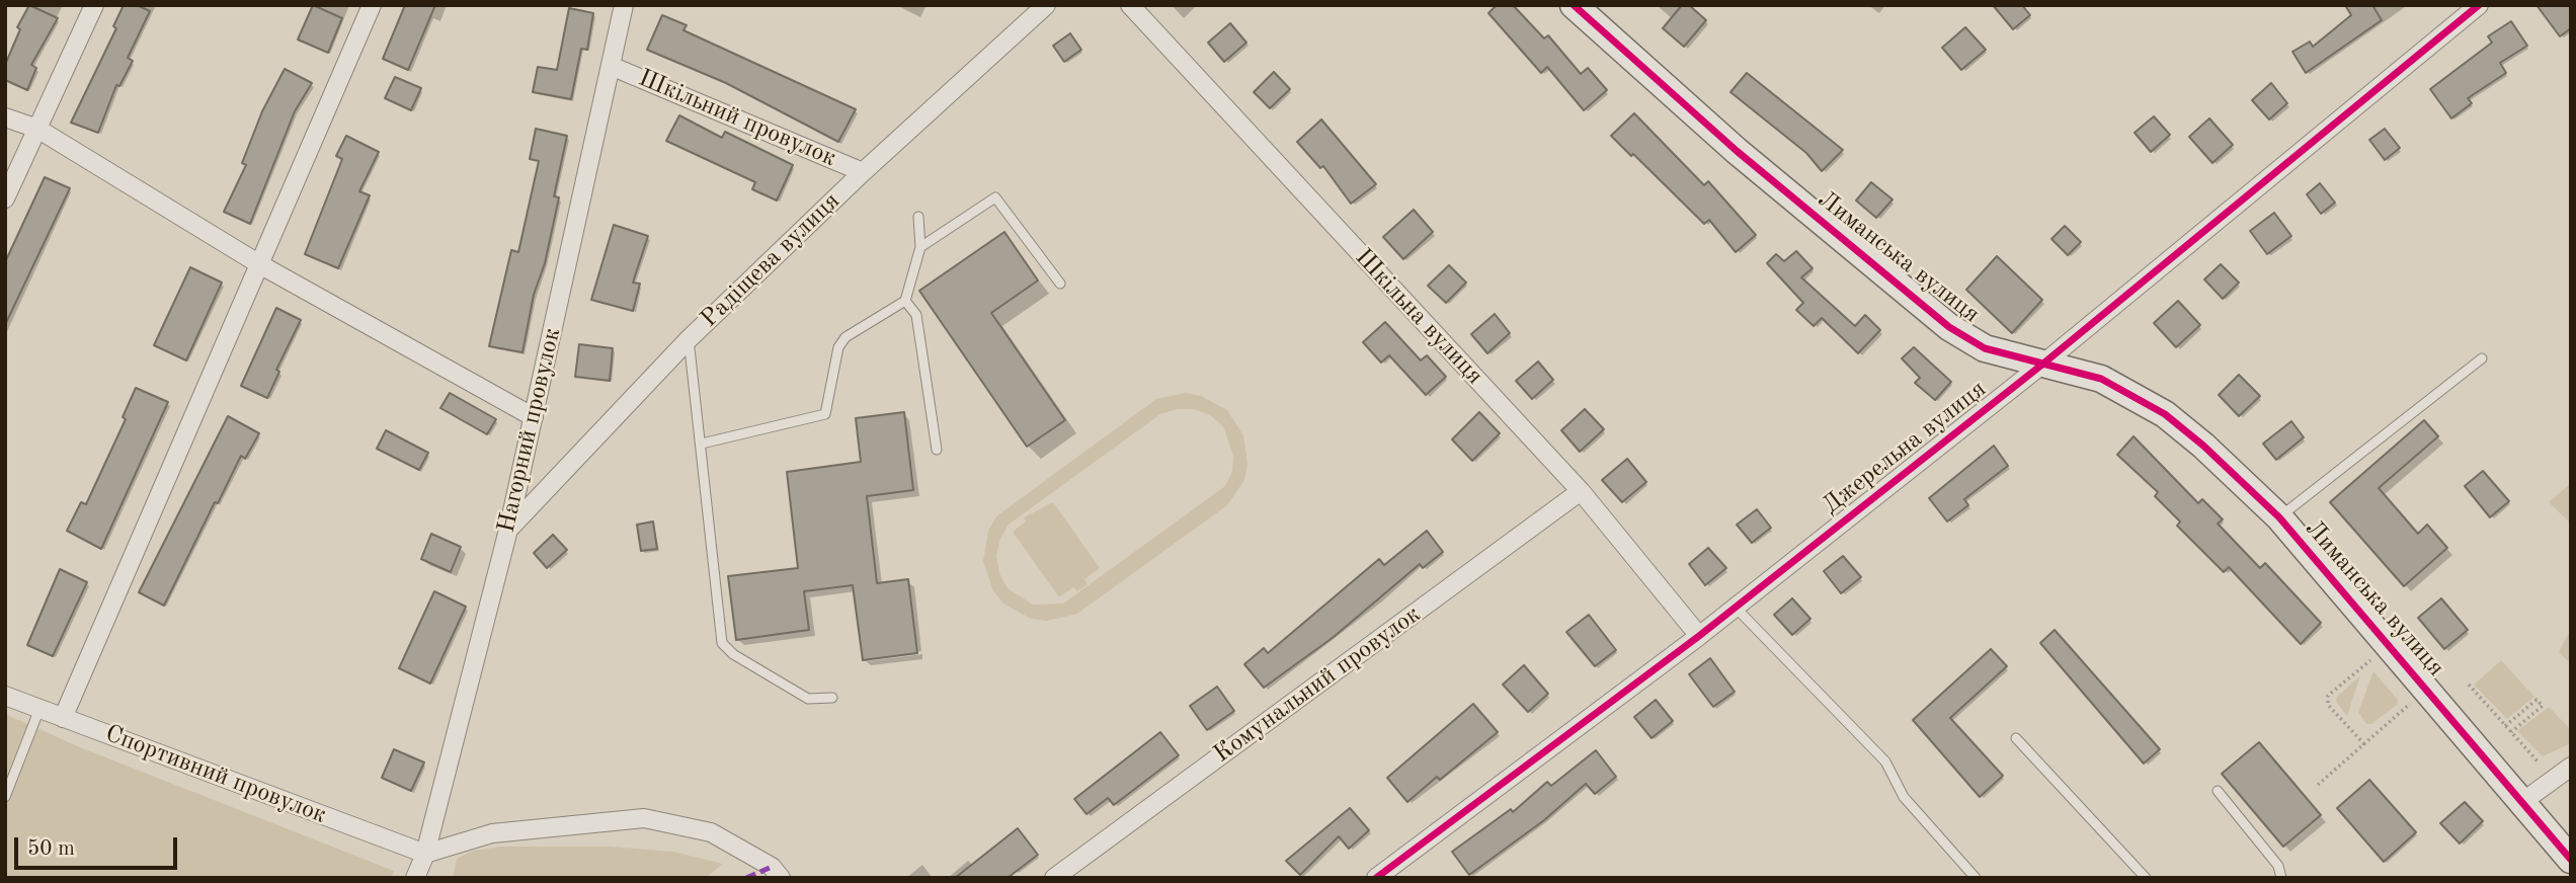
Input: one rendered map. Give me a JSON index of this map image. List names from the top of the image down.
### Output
{
  "streets": {
    "street": [
      "Шкільний провулок",
      "Лиманська вулиця",
      "Радіщева вулиця",
      "Шкільна вулиця",
      "Нагорний провулок",
      "Джерельна вулиця",
      "Комунальний провулок",
      "Спортивний провулок"
    ]
  },
  "crossings": [
    ["Шкільний провулок", "Радіщева вулиця"],
    ["Шкільний провулок", "Нагорний провулок"],
    ["Лиманська вулиця", "Джерельна вулиця"],
    ["Радіщева вулиця", "Нагорний провулок"],
    ["Шкільна вулиця", "Джерельна вулиця"],
    ["Шкільна вулиця", "Комунальний провулок"],
    ["Нагорний провулок", "Спортивний провулок"]
  ],
  "scale_bar": "50 m"
}
